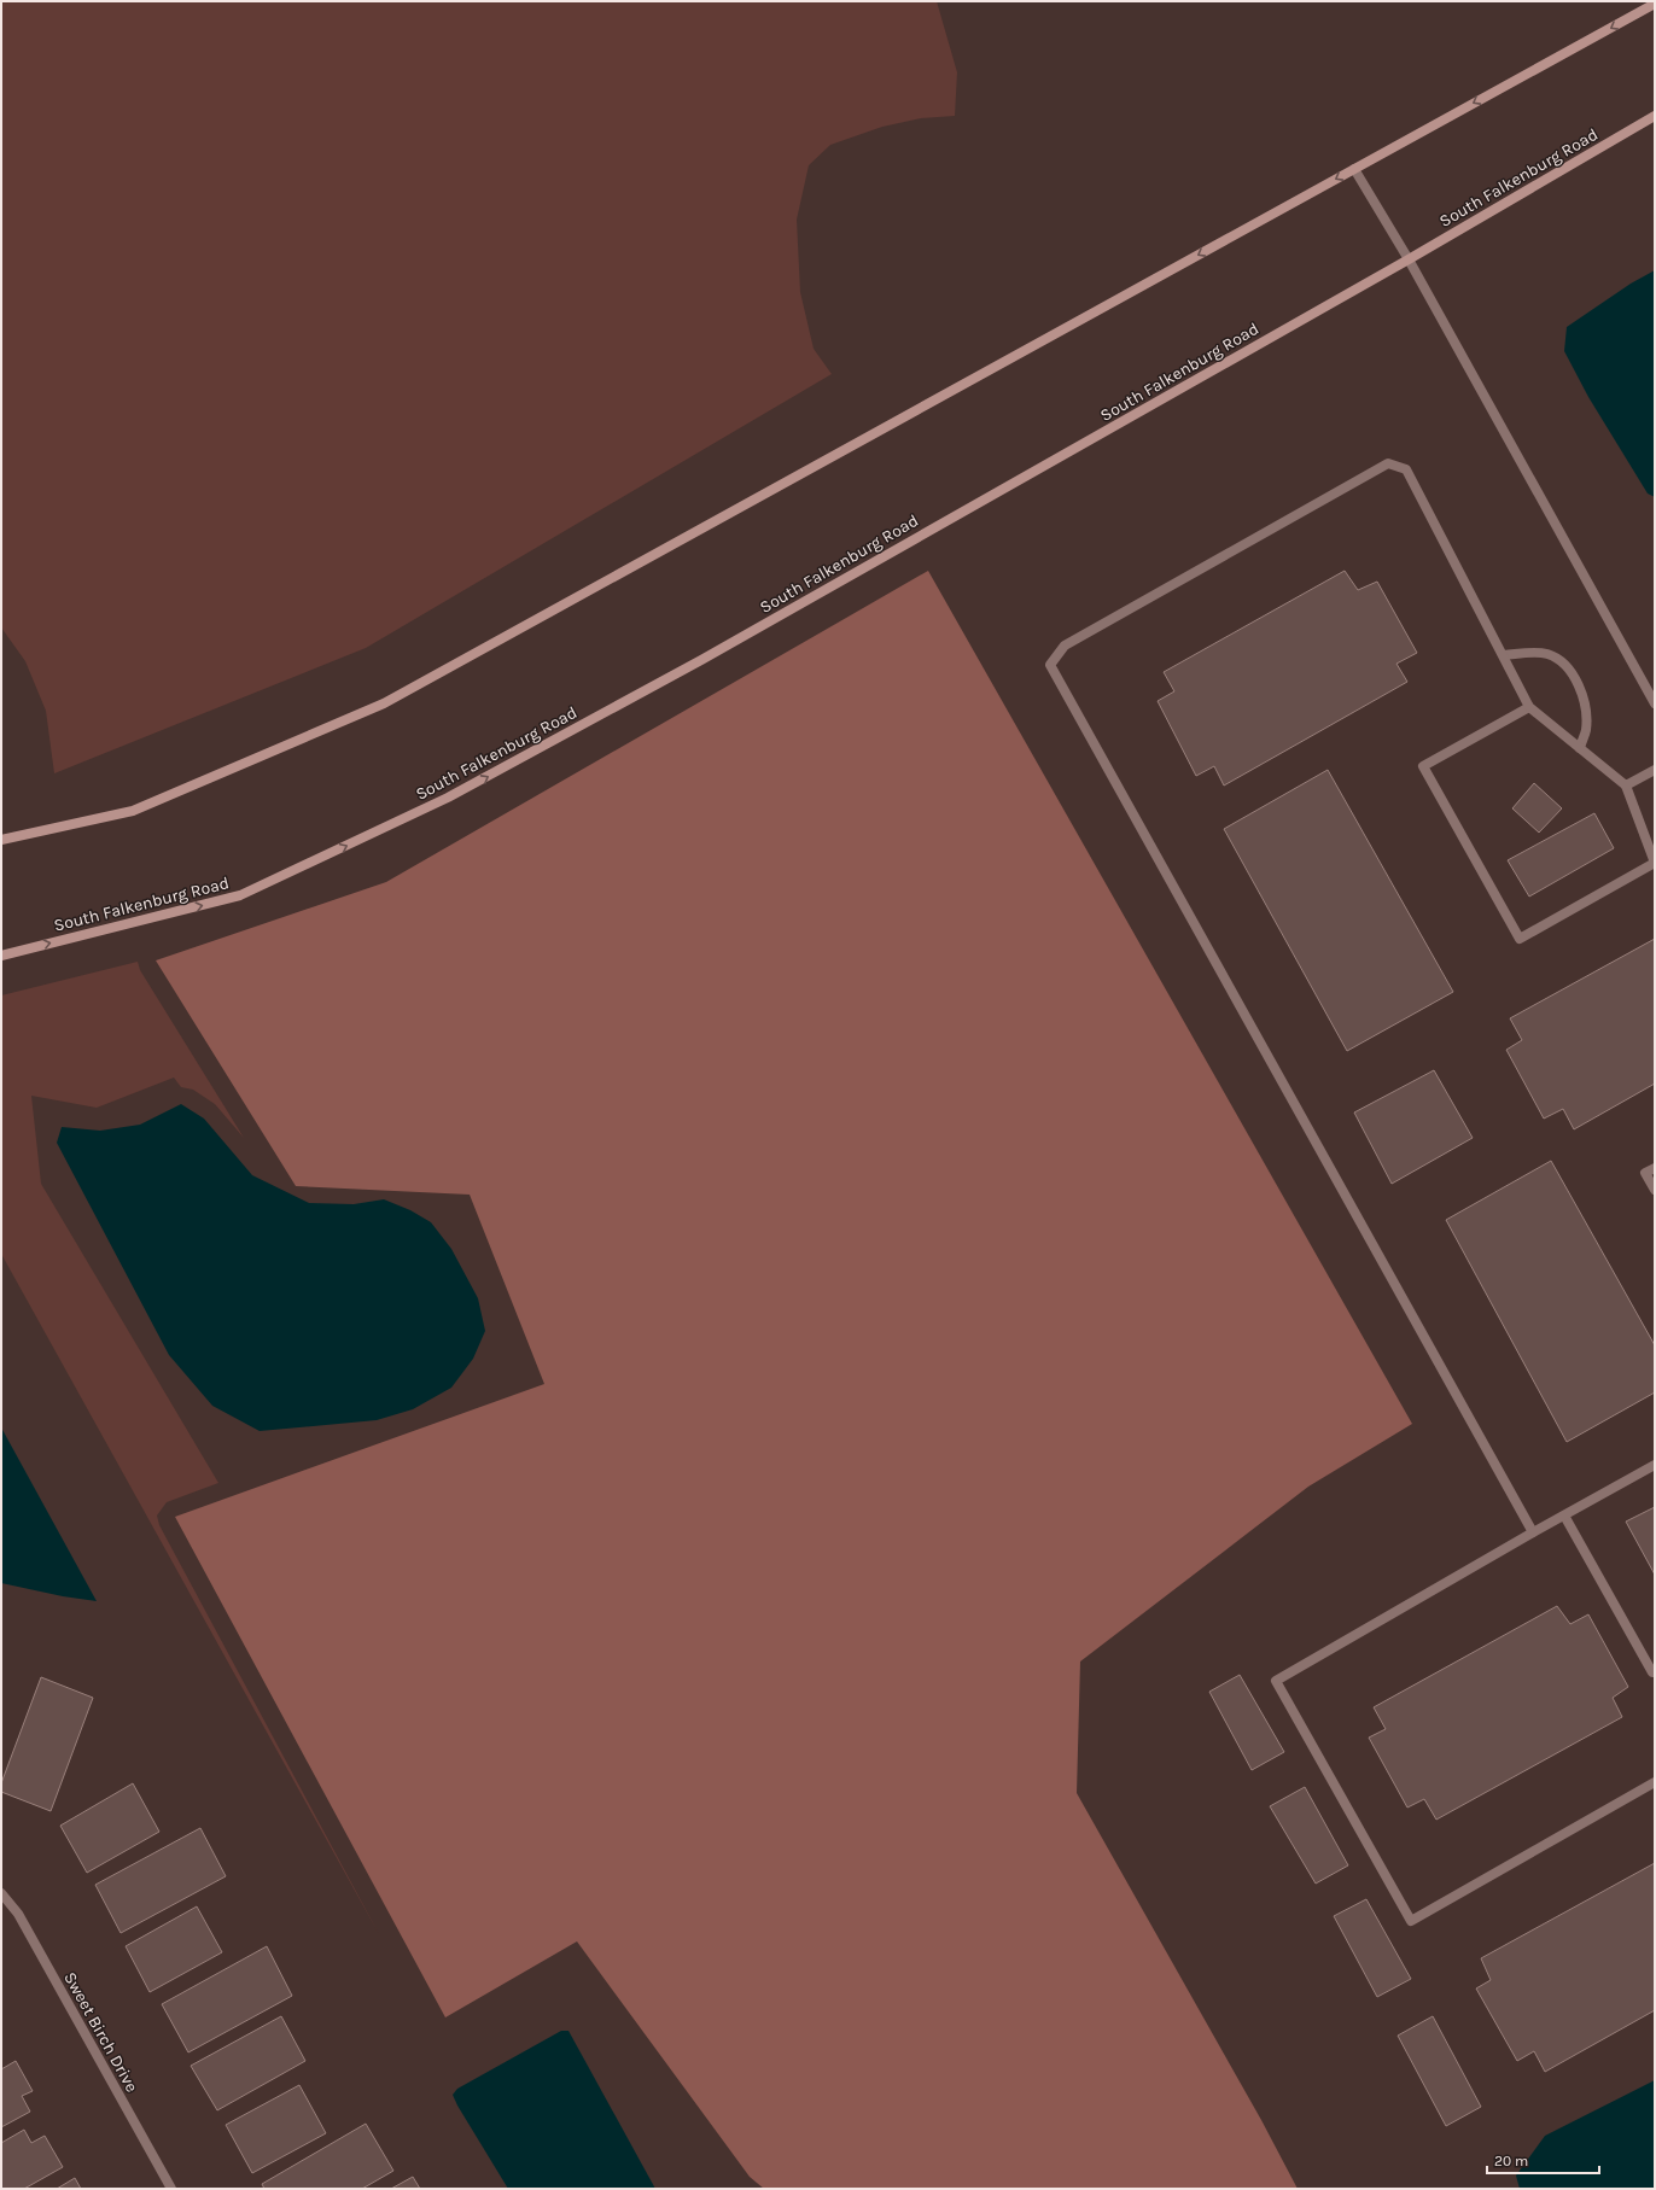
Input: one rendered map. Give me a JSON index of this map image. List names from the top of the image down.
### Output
{
  "streets": {
    "street": ["South Falkenburg Road", "Sweet Birch Drive"]
  },
  "one_way": ["South Falkenburg Road"],
  "scale_bar": "20 m"
}
